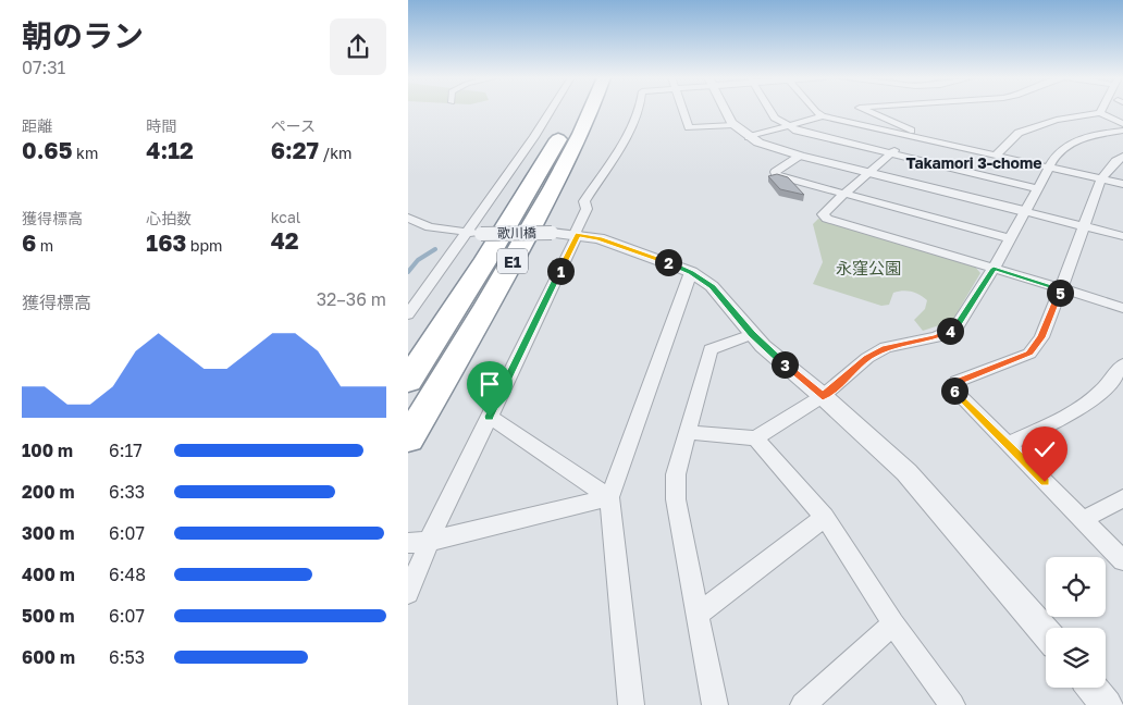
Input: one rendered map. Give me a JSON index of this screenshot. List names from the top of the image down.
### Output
{
  "streets": {
    "highway": ["E1"],
    "street": ["歌川橋"]
  },
  "districts": ["Takamori 3-chome"],
  "parks": ["永窪公園"],
  "page": {
    "heading": ["朝のラン", "07:31"],
    "stats": [
      ["距離", "0.65 km"],
      ["時間", "4:12"],
      ["ペース", "6:27 /km"],
      ["獲得標高", "6 m"],
      ["心拍数", "163 bpm"],
      ["kcal", "42"]
    ],
    "pins": [
      "2",
      "1",
      "5",
      "4",
      "3",
      "6"
    ],
    "chart": ["獲得標高", "32–36 m"],
    "list": [
      {
        "name": "100 m",
        "note": "6:17"
      },
      {
        "name": "200 m",
        "note": "6:33"
      },
      {
        "name": "300 m",
        "note": "6:07"
      },
      {
        "name": "400 m",
        "note": "6:48"
      },
      {
        "name": "500 m",
        "note": "6:07"
      },
      {
        "name": "600 m",
        "note": "6:53"
      }
    ]
  }
}
